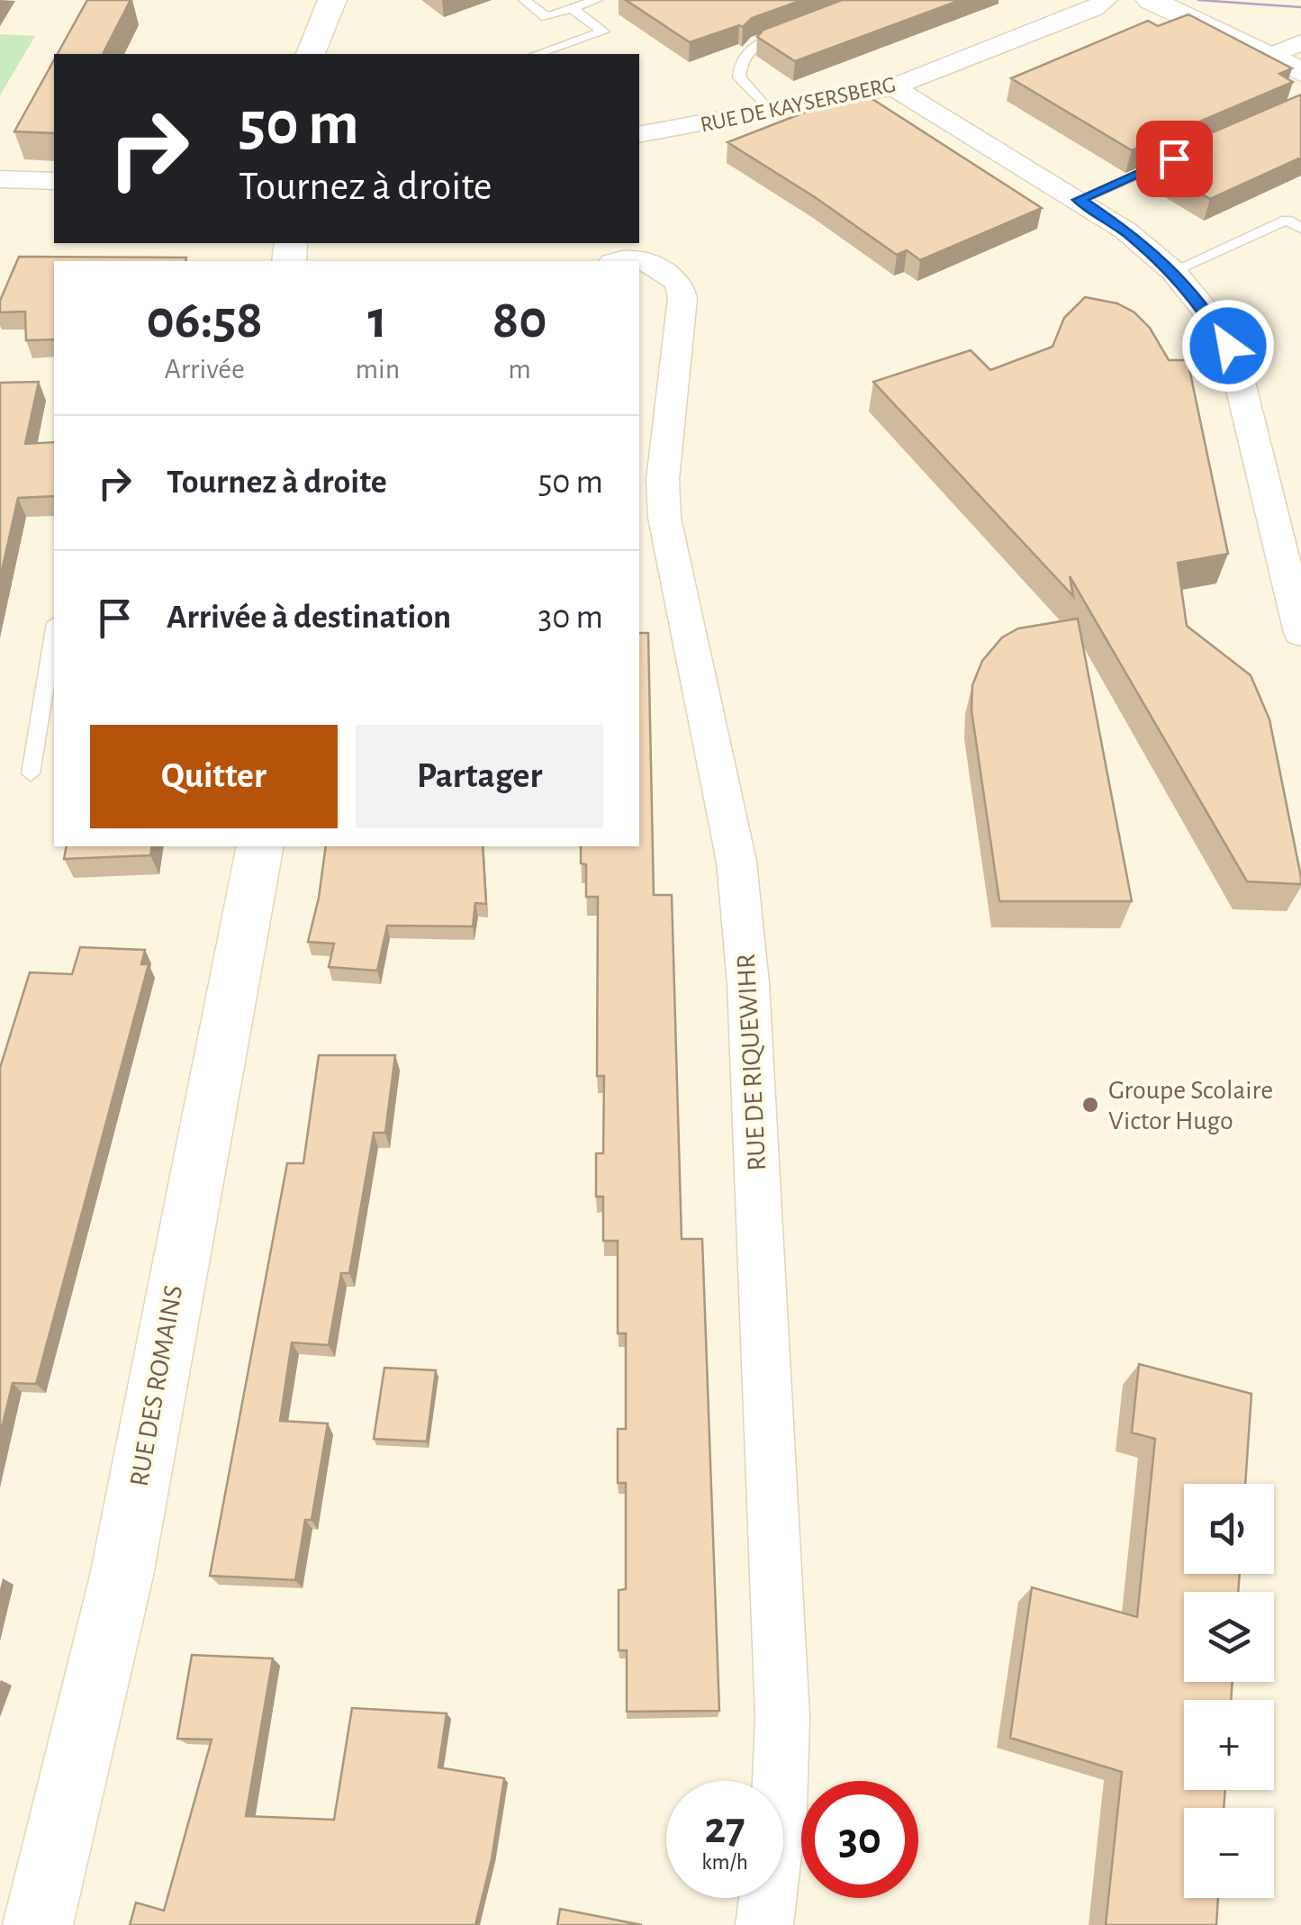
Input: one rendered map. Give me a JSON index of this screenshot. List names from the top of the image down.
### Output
{
  "streets": {
    "main road": ["RUE DES ROMAINS"],
    "street": ["RUE DE KAYSERSBERG", "RUE DE RIQUEWIHR"]
  },
  "places": ["Groupe Scolaire Victor Hugo"],
  "page": {
    "turn": ["50 m", "Tournez à droite"],
    "eta": [
      "06:58",
      "Arrivée",
      "1",
      "min",
      "80",
      "m"
    ],
    "list": [
      {
        "name": "Tournez à droite",
        "value": "50 m"
      },
      {
        "name": "Arrivée à destination",
        "value": "30 m"
      }
    ],
    "buttons": ["Quitter", "Partager"],
    "map_buttons": ["+", "−"],
    "speed": "27 km/h",
    "limit": "30"
  }
}
